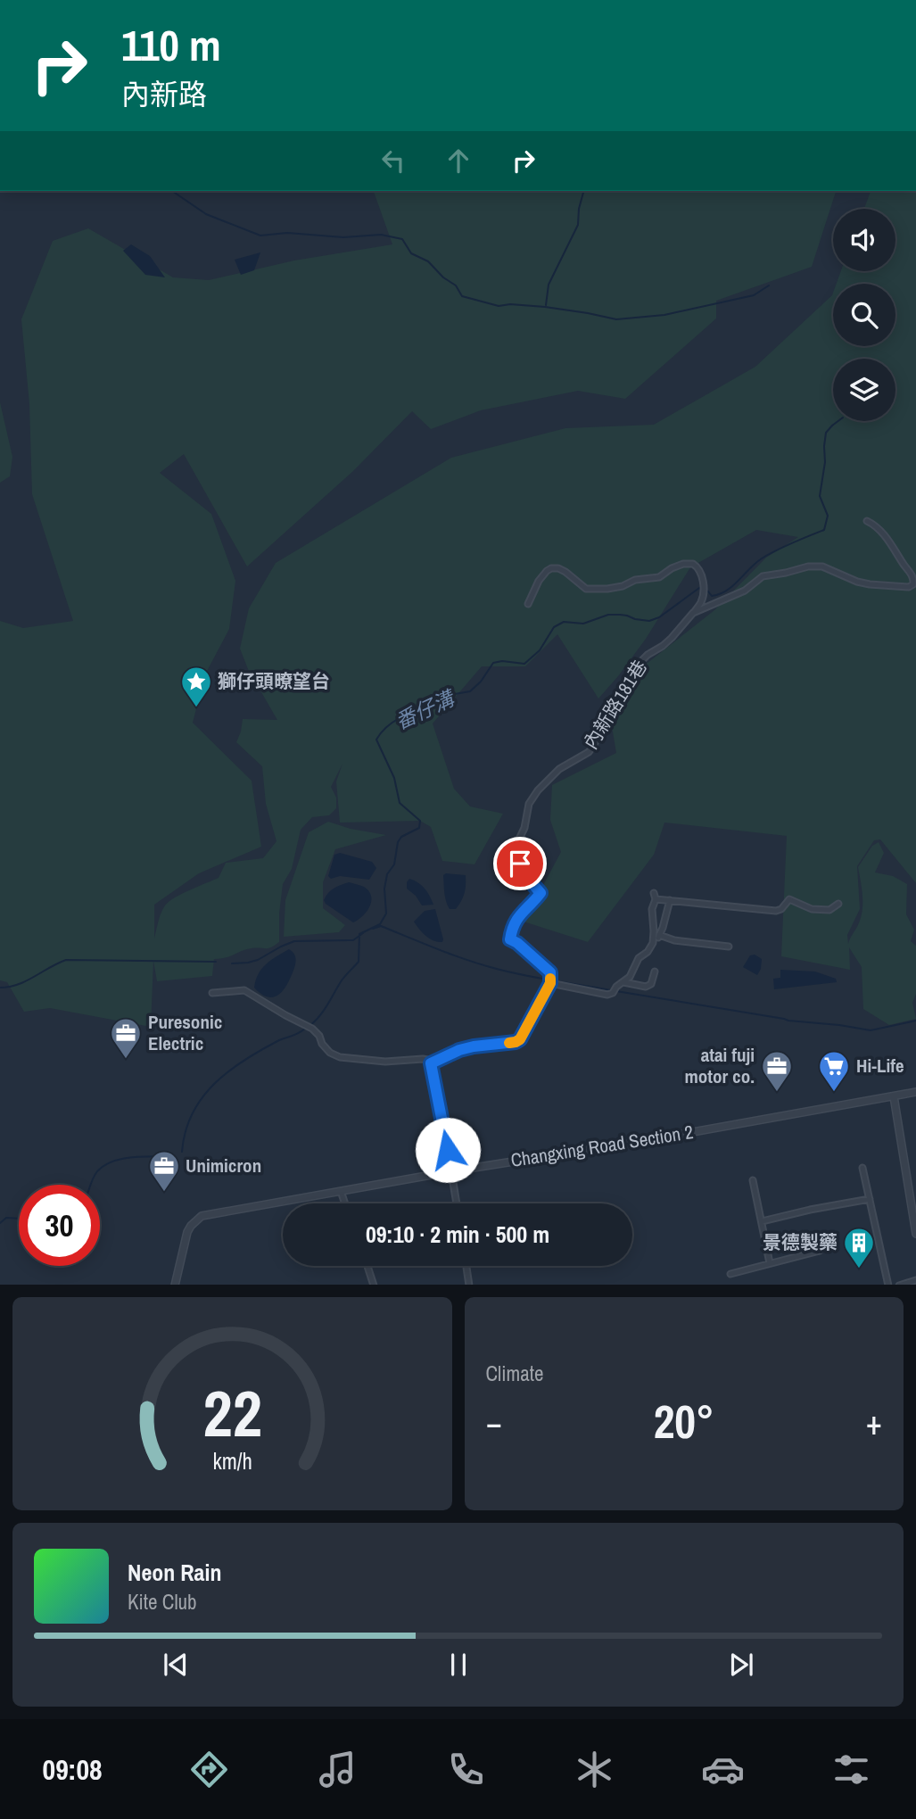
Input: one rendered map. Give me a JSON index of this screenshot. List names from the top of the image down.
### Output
{
  "streets": {
    "street": ["內新路181巷", "Changxing Road Section 2"]
  },
  "water": ["番仔溝"],
  "places": {
    "place": ["獅仔頭暸望台"],
    "office": ["Puresonic Electric", "atai fuji motor co.", "Unimicron"],
    "supermarket": ["Hi-Life"],
    "building": ["景德製藥"]
  },
  "page": {
    "turn": ["110 m", "內新路"],
    "limit": "30",
    "trip": "09:10 · 2 min · 500 m",
    "tile": "Climate",
    "heat": ["−", "20°", "+"],
    "song": ["Neon Rain", "Kite Club"],
    "tabs": "09:08",
    "gauge": ["22", "km/h"]
  }
}
